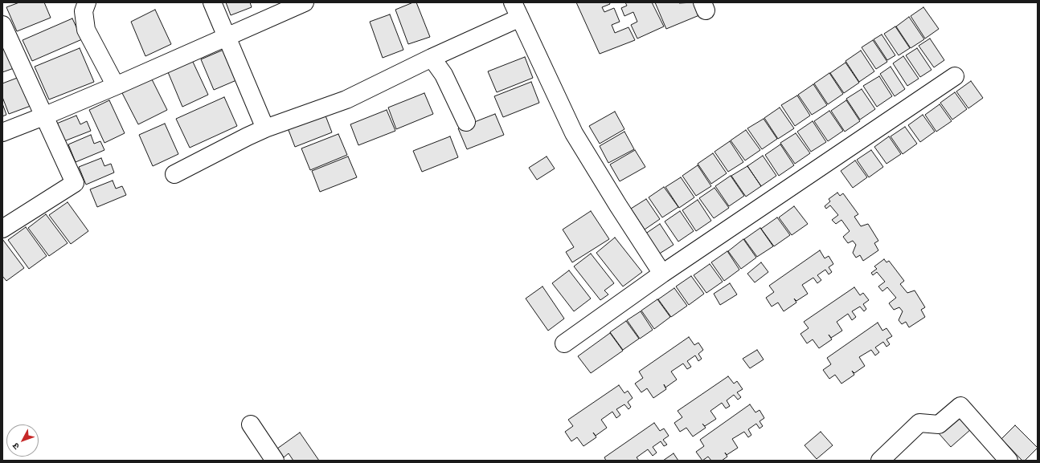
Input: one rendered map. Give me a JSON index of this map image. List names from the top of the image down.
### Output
{
  "north": "bottom left"
}
